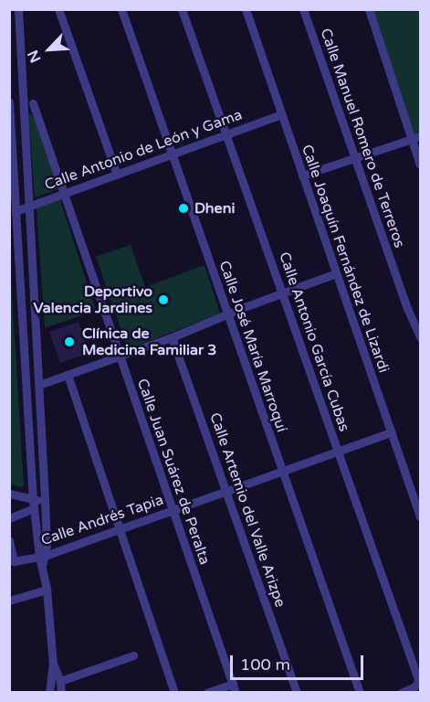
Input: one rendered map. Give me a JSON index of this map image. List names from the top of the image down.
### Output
{
  "streets": {
    "street": [
      "Calle Manuel Romero de Terreros",
      "Calle Antonio de León y Gama",
      "Calle Joaquín Fernández de Lizardi",
      "Calle Antonio García Cubas",
      "Calle José María Marroquí",
      "Calle Juan Suárez de Peralta",
      "Calle Artemio del Valle Arizpe",
      "Calle Andrés Tapia"
    ]
  },
  "crossings": [
    ["Calle Antonio de León y Gama", "Calle Joaquín Fernández de Lizardi"],
    ["Calle Antonio de León y Gama", "Calle Antonio García Cubas"],
    ["Calle Antonio de León y Gama", "Calle José María Marroquí"],
    ["Calle Antonio de León y Gama", "Calle Juan Suárez de Peralta"],
    ["Calle Joaquín Fernández de Lizardi", "Calle Andrés Tapia"],
    ["Calle Antonio García Cubas", "Calle Andrés Tapia"],
    ["Calle José María Marroquí", "Calle Andrés Tapia"],
    ["Calle Juan Suárez de Peralta", "Calle Andrés Tapia"],
    ["Calle Artemio del Valle Arizpe", "Calle Andrés Tapia"]
  ],
  "places": ["Dheni", "Deportivo Valencia Jardines", "Clínica de Medicina Familiar 3"],
  "scale_bar": "100 m",
  "north": "bottom left"
}
